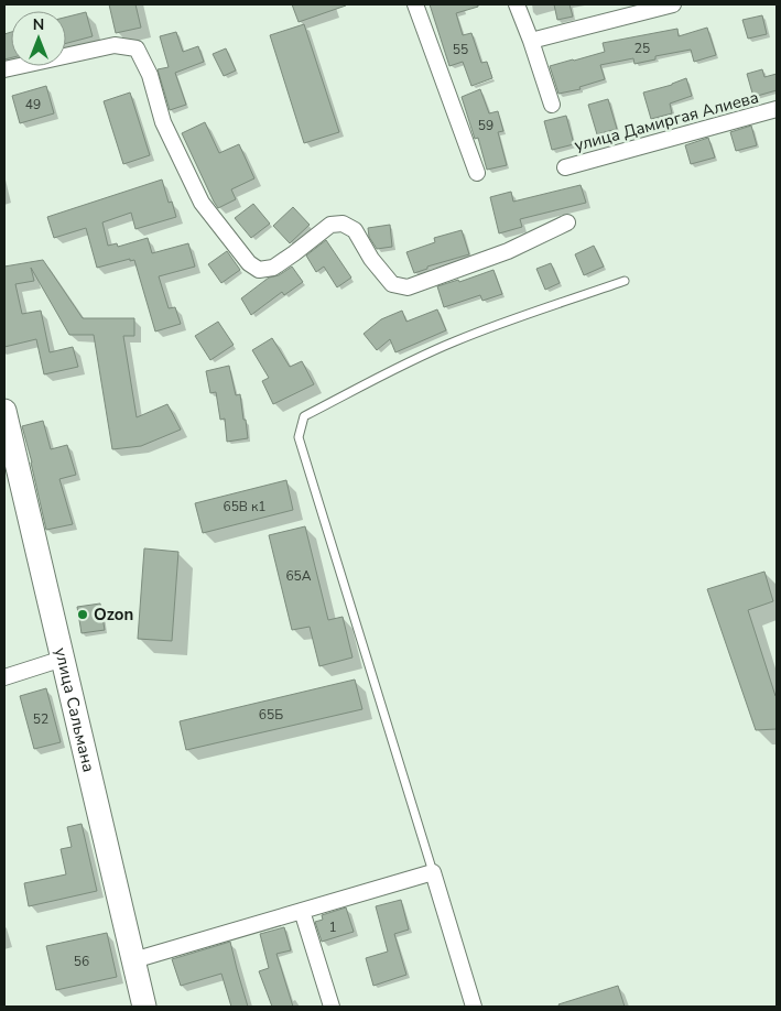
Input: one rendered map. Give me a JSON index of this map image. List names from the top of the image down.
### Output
{
  "streets": {
    "main road": ["улица Сальмана"],
    "street": ["улица Дамиргая Алиева"]
  },
  "places": ["Ozon"],
  "house_numbers": [
    "25",
    "55",
    "49",
    "59",
    "65В к1",
    "65А",
    "65Б",
    "52",
    "1",
    "56"
  ],
  "north": "top"
}
